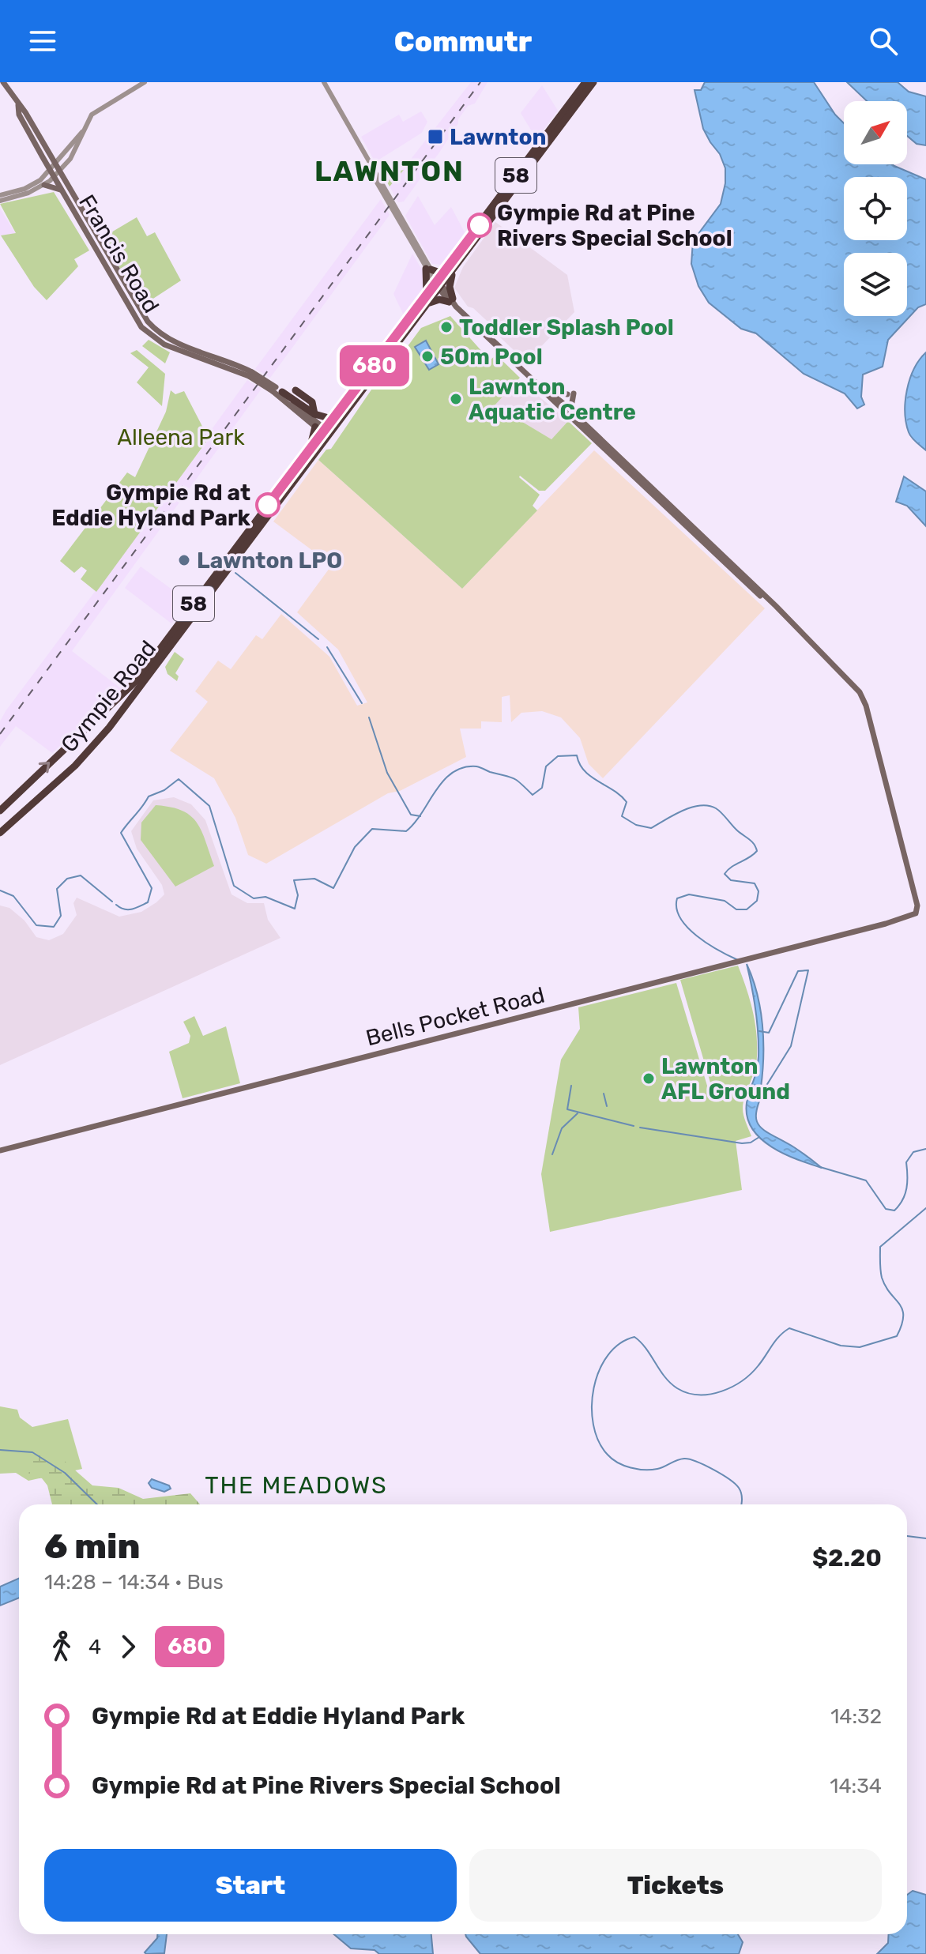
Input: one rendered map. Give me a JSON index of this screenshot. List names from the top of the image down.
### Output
{
  "streets": {
    "highway": ["58", "Gympie Road"],
    "main road": ["Francis Road", "Bells Pocket Road"]
  },
  "crossings": [
    ["Francis Road", "Gympie Road"]
  ],
  "districts": ["LAWNTON", "THE MEADOWS"],
  "parks": ["Alleena Park"],
  "places": {
    "transit": ["Lawnton"],
    "other": [
      "Gympie Rd at Pine Rivers Special School",
      "Toddler Splash Pool",
      "50m Pool",
      "Lawnton Aquatic Centre",
      "Gympie Rd at Eddie Hyland Park",
      "Lawnton LPO",
      "Lawnton AFL Ground"
    ]
  },
  "lines": ["bus line 680"],
  "north": "top right",
  "page": {
    "header": "Commutr",
    "on_map": "680",
    "heading": ["6 min", "14:28 – 14:34 · Bus", "$2.20"],
    "legs": ["4", "680"],
    "list": [
      {
        "name": "Gympie Rd at Eddie Hyland Park",
        "value": "14:32"
      },
      {
        "name": "Gympie Rd at Pine Rivers Special School",
        "value": "14:34"
      }
    ],
    "buttons": ["Start", "Tickets"]
  }
}
